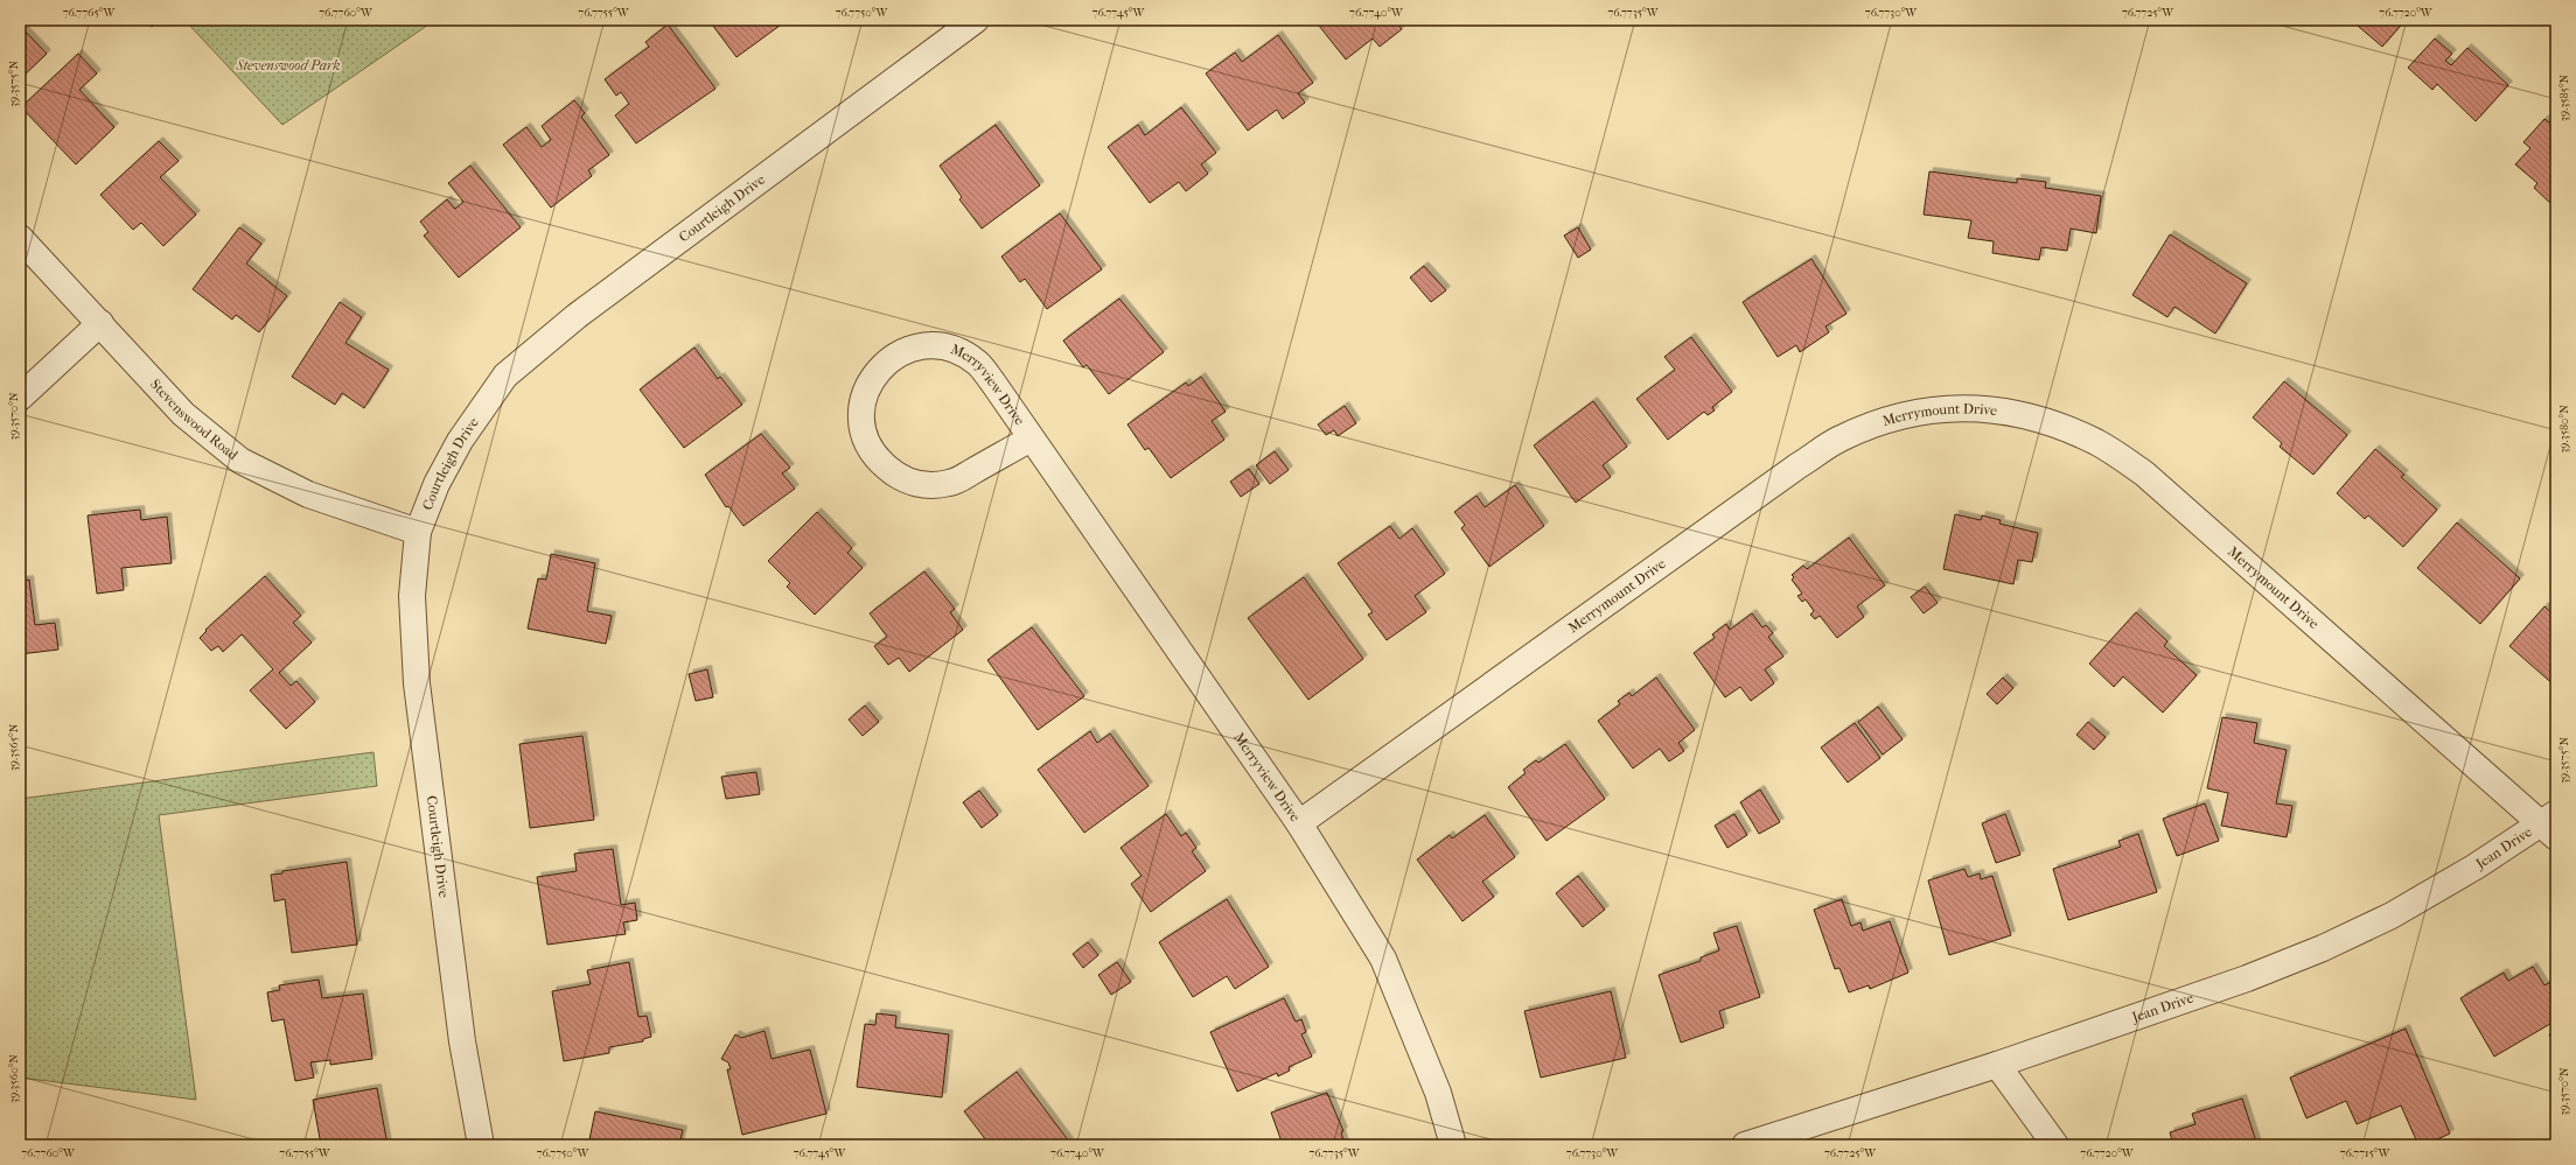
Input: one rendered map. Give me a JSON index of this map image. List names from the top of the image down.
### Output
{
  "streets": {
    "street": [
      "Courtleigh Drive",
      "Merryview Drive",
      "Merrymount Drive",
      "Stevenswood Road",
      "Jean Drive"
    ]
  },
  "crossings": [
    ["Courtleigh Drive", "Stevenswood Road"],
    ["Merryview Drive", "Merrymount Drive"],
    ["Merrymount Drive", "Jean Drive"]
  ],
  "parks": ["Stevenswood Park"],
  "coordinates": [
    "76.7765°W",
    "76.7760°W",
    "76.7755°W",
    "76.7750°W",
    "76.7745°W",
    "76.7740°W",
    "76.7735°W",
    "76.7730°W",
    "76.7725°W",
    "76.7720°W",
    "39.3575°N",
    "39.3585°N",
    "39.3570°N",
    "39.3580°N",
    "39.3565°N",
    "39.3560°N",
    "76.7715°W"
  ]
}
